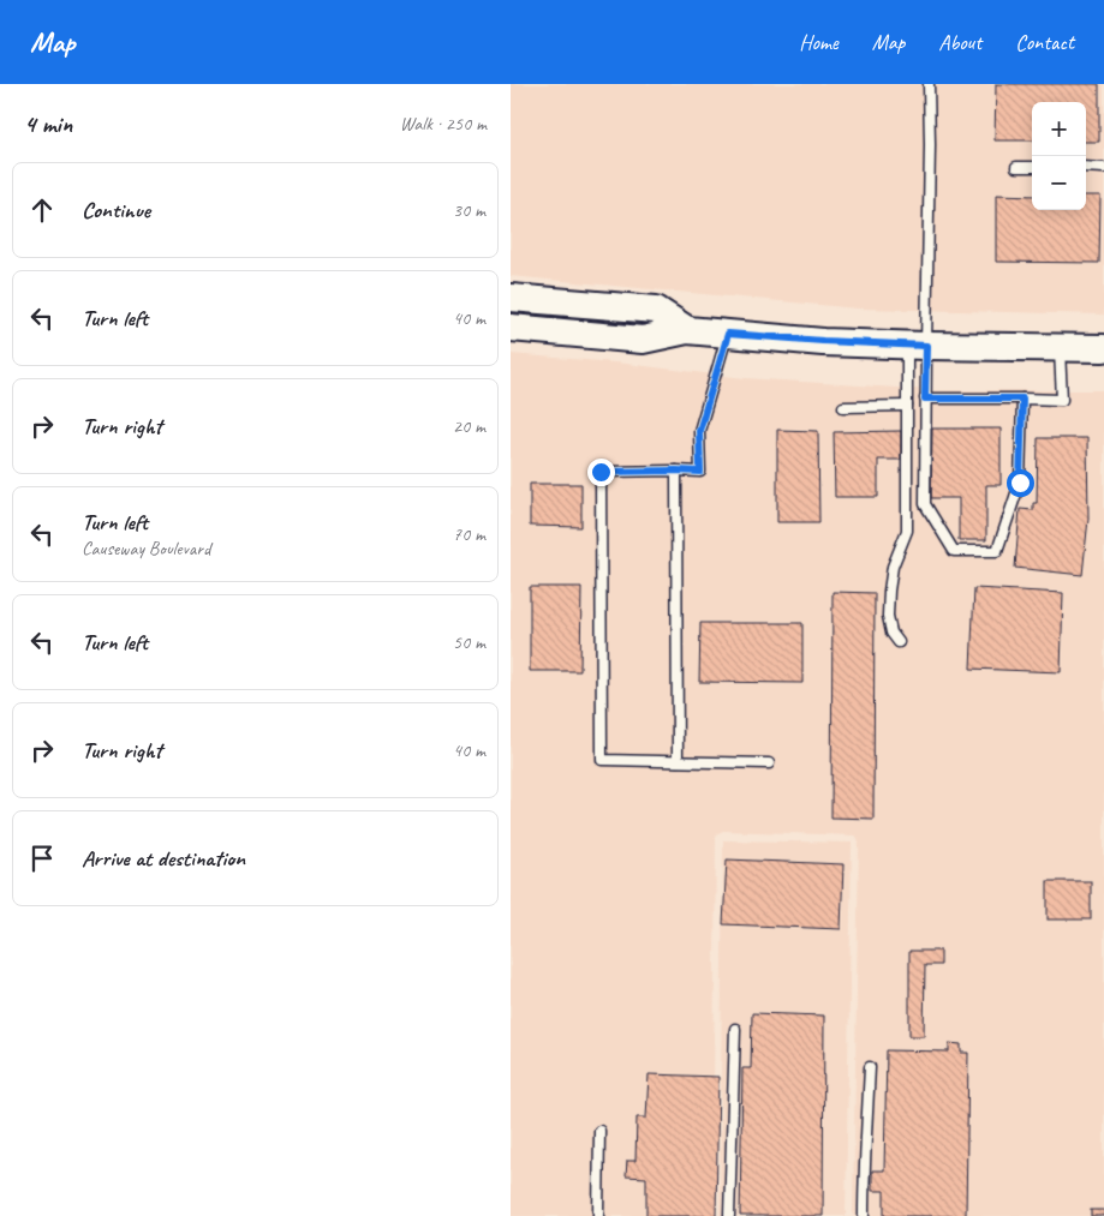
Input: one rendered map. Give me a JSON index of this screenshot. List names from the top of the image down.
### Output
{
  "page": {
    "header": "Map",
    "nav": [
      "Home",
      "Map",
      "About",
      "Contact"
    ],
    "heading": ["4 min", "Walk · 250 m"],
    "map_buttons": ["+", "−"],
    "list": [
      ["Continue", "30 m"],
      ["Turn left", "40 m"],
      ["Turn right", "20 m"],
      ["Turn left", "Causeway Boulevard", "70 m"],
      ["Turn left", "50 m"],
      ["Turn right", "40 m"],
      "Arrive at destination"
    ]
  }
}
